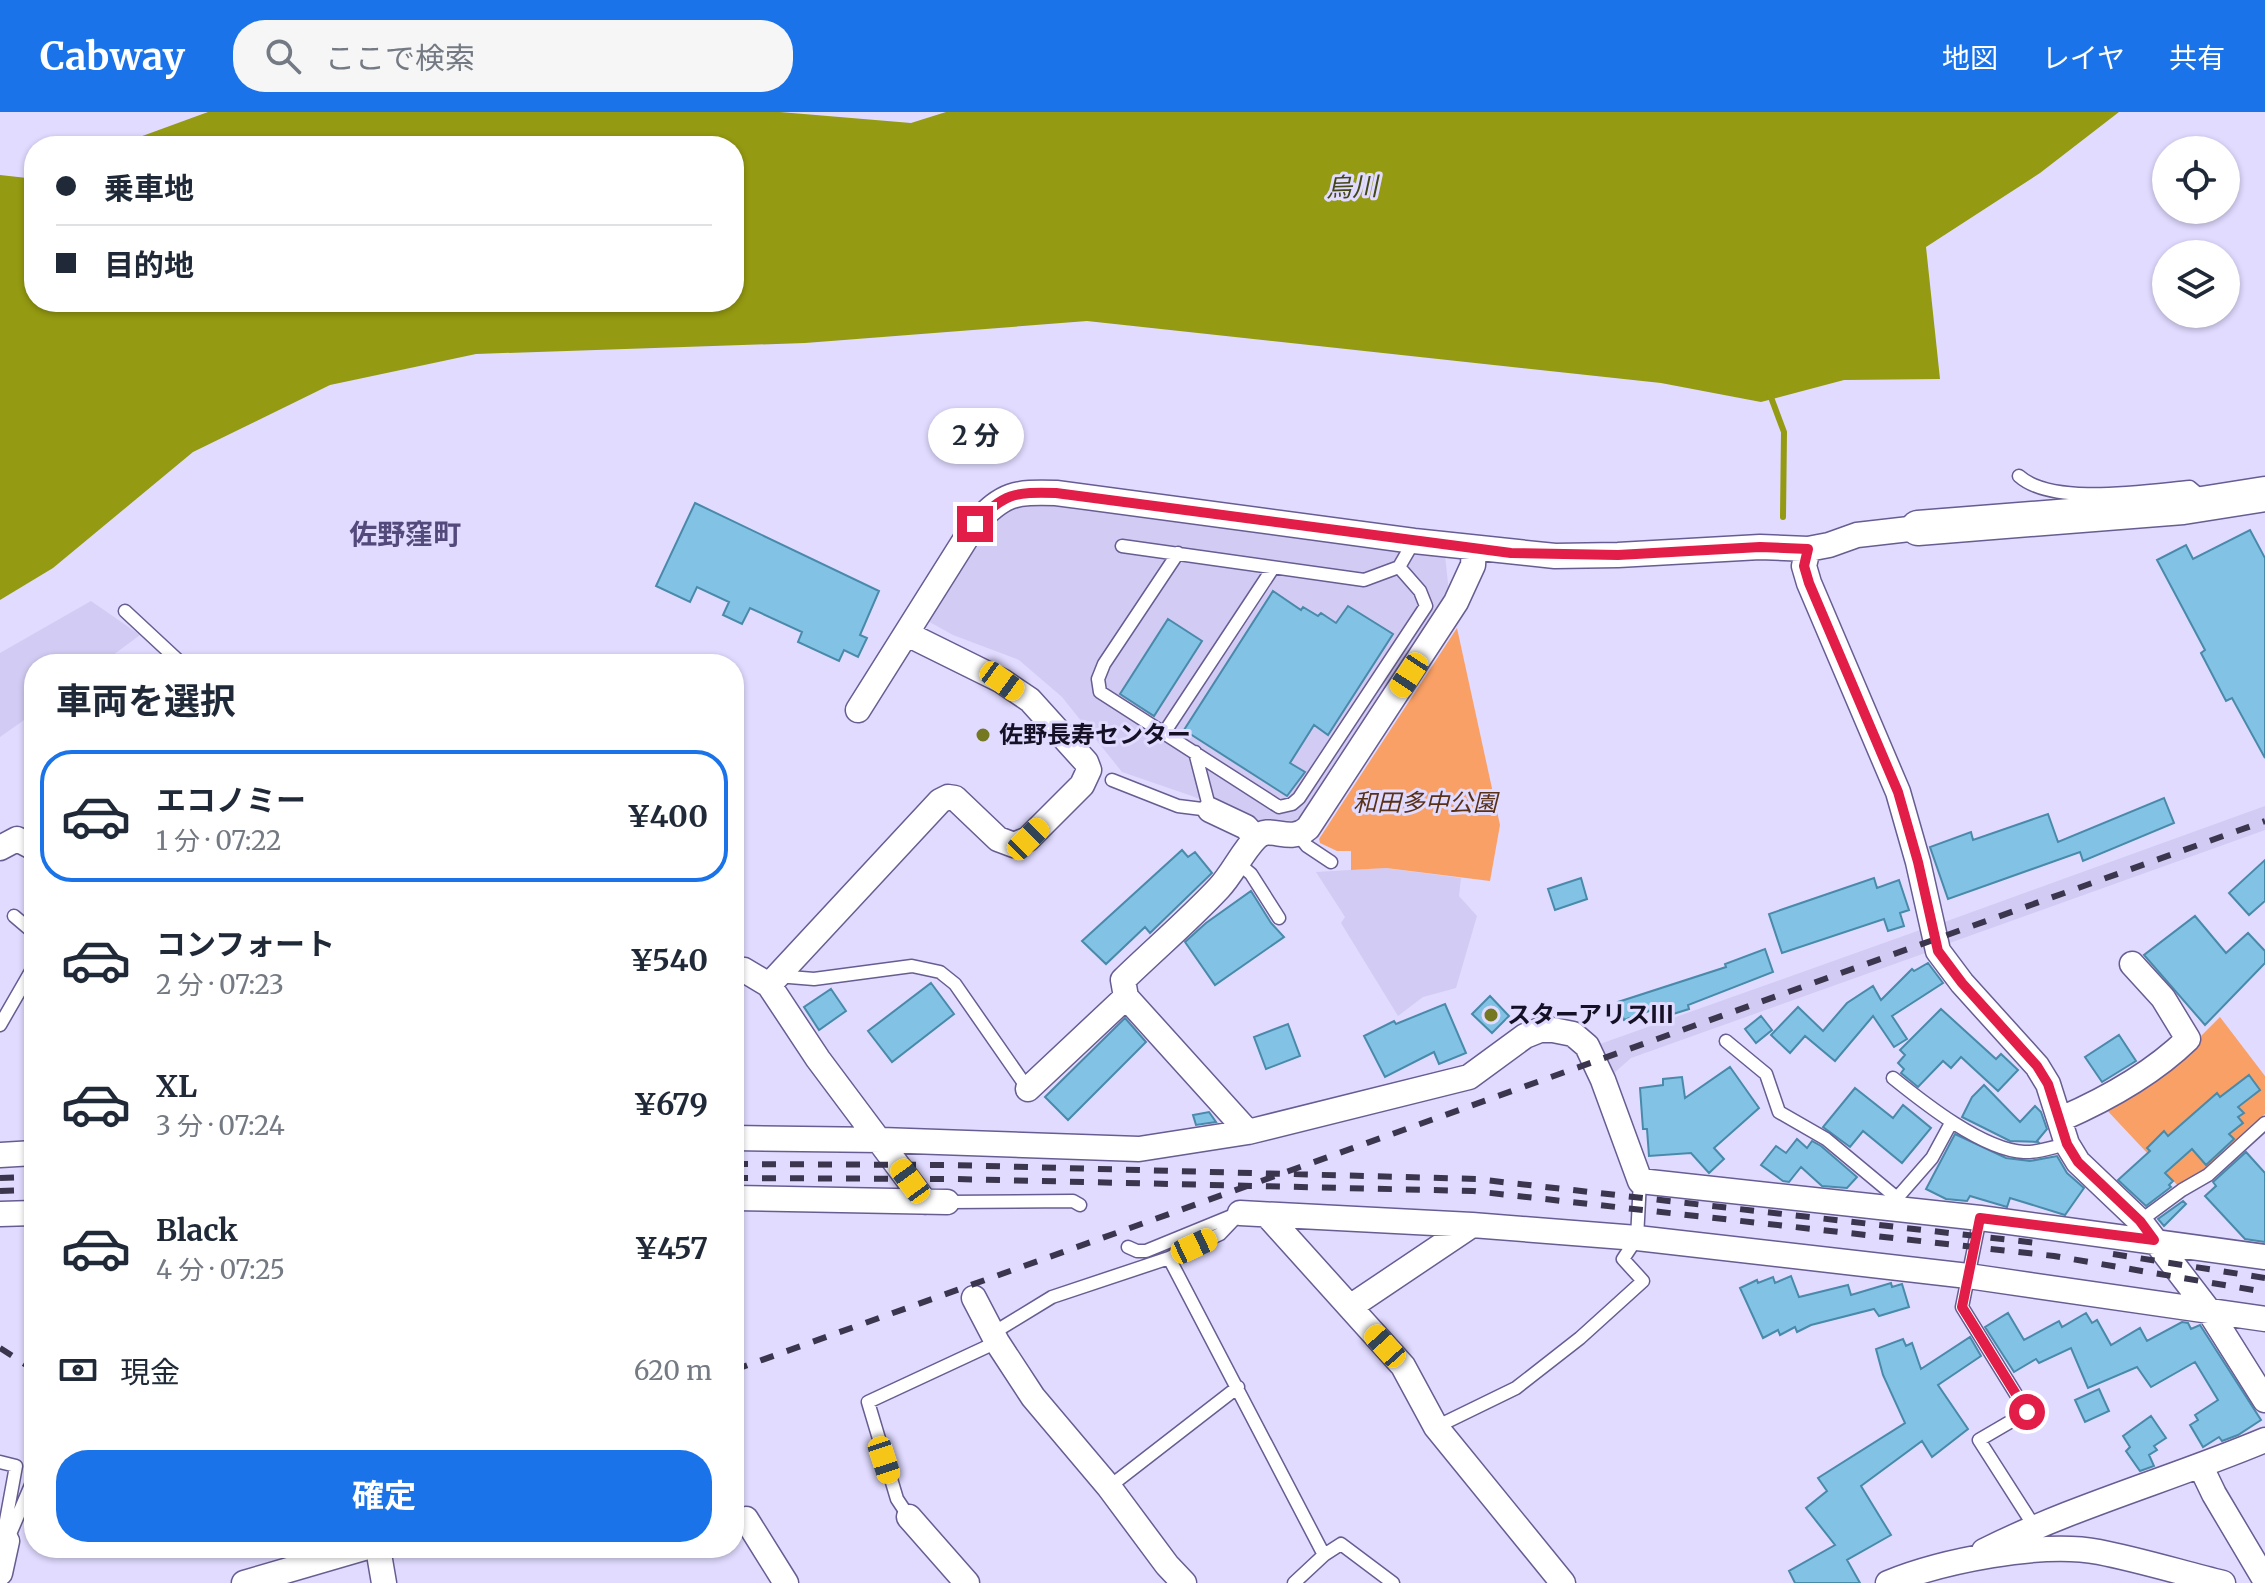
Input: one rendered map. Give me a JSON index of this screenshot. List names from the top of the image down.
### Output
{
  "districts": ["佐野窪町"],
  "water": ["烏川"],
  "parks": ["和田多中公園"],
  "places": ["佐野長寿センター", "スターアリスⅢ"],
  "page": {
    "header": "Cabway",
    "search": "ここで検索",
    "nav": ["地図", "レイヤ", "共有"],
    "banner": ["乗車地", "目的地"],
    "bubble": "2 分",
    "heading": "車両を選択",
    "list": [
      {
        "name": "エコノミー",
        "note": "1 分 · 07:22",
        "value": "¥400"
      },
      {
        "name": "コンフォート",
        "note": "2 分 · 07:23",
        "value": "¥540"
      },
      {
        "name": "XL",
        "note": "3 分 · 07:24",
        "value": "¥679"
      },
      {
        "name": "Black",
        "note": "4 分 · 07:25",
        "value": "¥457"
      }
    ],
    "pay": ["現金", "620 m"],
    "buttons": "確定"
  }
}
